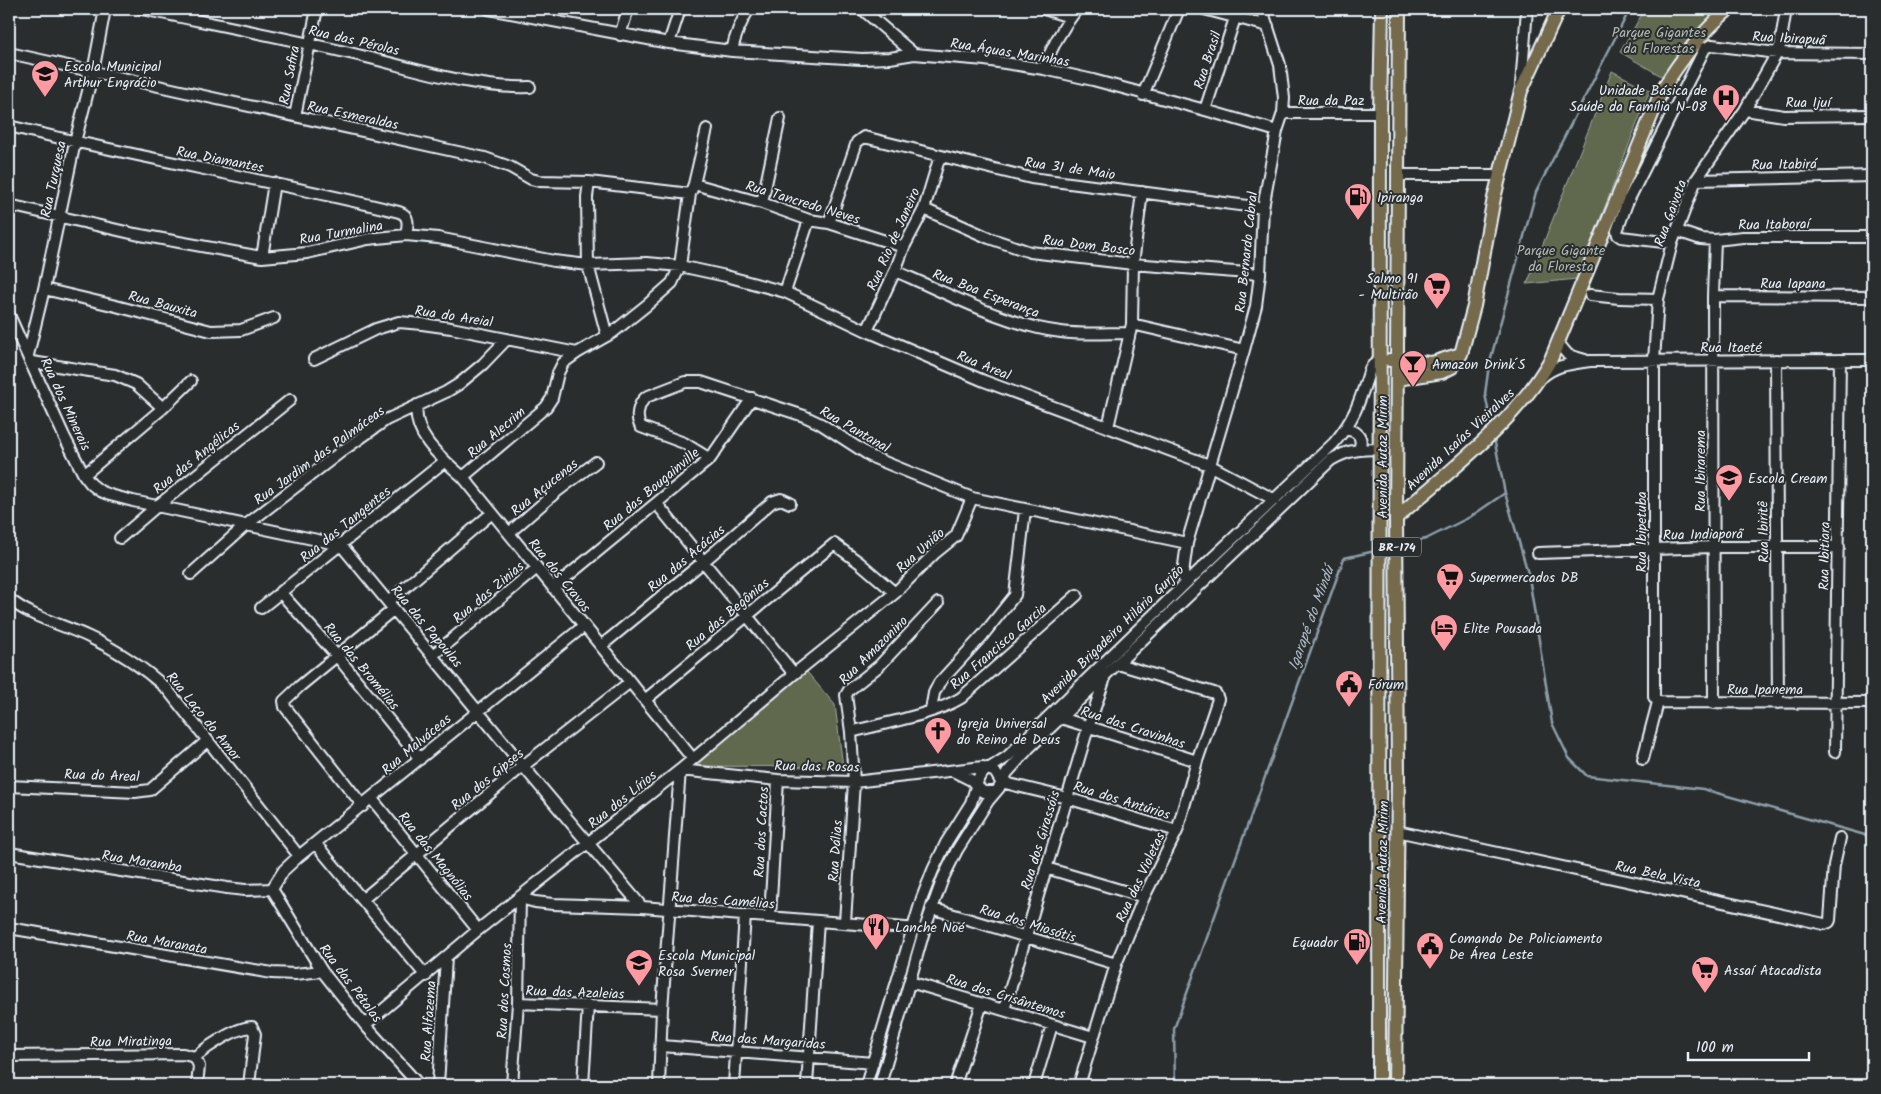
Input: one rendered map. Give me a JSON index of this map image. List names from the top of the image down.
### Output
{
  "streets": {
    "main road": ["Avenida Isaías Vieiralves", "Avenida Autaz Mirim", "BR-174"],
    "street": [
      "Rua Ibirapuã",
      "Rua das Pérolas",
      "Rua Águas Marinhas",
      "Rua Brasil",
      "Rua Safira",
      "Rua da Paz",
      "Rua Ijuí",
      "Rua Esmeraldas",
      "Rua Diamantes",
      "Rua Itabirá",
      "Rua 31 de Maio",
      "Rua Turquesa",
      "Rua Tancredo Neves",
      "Rua Gaivota",
      "Rua Itaboraí",
      "Rua Turmalina",
      "Rua Rio de Janeiro",
      "Rua Dom Bosco",
      "Rua Bernardo Cabral",
      "Rua Iapana",
      "Rua Boa Esperança",
      "Rua Bauxita",
      "Rua do Areial",
      "Rua Itaeté",
      "Rua Areal",
      "Rua dos Minerais",
      "Rua Pantanal",
      "Rua Alecrim",
      "Rua Jardim das Palmáceas",
      "Rua das Angélicas",
      "Rua Ibirarema",
      "Rua Açucenas",
      "Rua das Bougainville",
      "Rua das Tangentes",
      "Rua Ibipetuba",
      "Rua Ibiritê",
      "Rua Indiaporã",
      "Rua União",
      "Rua Ibitiara",
      "Rua das Acácias",
      "Rua dos Cravos",
      "Rua das Zinias",
      "Rua das Begônias",
      "Rua das Papoulas",
      "Avenida Brigadeiro Hilário Gurjão",
      "Rua Francisco Garcia",
      "Rua Amazonino",
      "Rua das Bromélias",
      "Rua Ipanema",
      "Rua Laço do Amor",
      "Rua das Cravinhas",
      "Rua Malváceas",
      "Rua das Rosas",
      "Rua do Areal",
      "Rua dos Gipses",
      "Rua dos Lírios",
      "Rua dos Antúrios",
      "Rua dos Cactos",
      "Rua dos Girassóis",
      "Rua Dálias",
      "Rua das Magnólias",
      "Rua Maramba",
      "Rua Bela Vista",
      "Rua das Violetas",
      "Rua das Camélias",
      "Rua dos Miosótis",
      "Rua Maranata",
      "Rua das Pétalas",
      "Rua dos Cosmos",
      "Rua das Azaleias",
      "Rua dos Crisântemos",
      "Rua Alfazema",
      "Rua das Margaridas",
      "Rua Miratinga"
    ]
  },
  "crossings": [
    ["Rua Ibirapuã", "Rua Gaivota"],
    ["Rua Ibirapuã", "Avenida Isaías Vieiralves"],
    ["Rua das Pérolas", "Rua Safira"],
    ["Rua Águas Marinhas", "Rua Brasil"],
    ["Rua Águas Marinhas", "Rua Bernardo Cabral"],
    ["Rua Safira", "Rua Esmeraldas"],
    ["Rua da Paz", "Rua Bernardo Cabral"],
    ["Rua da Paz", "Avenida Autaz Mirim"],
    ["Rua Ijuí", "Rua Gaivota"],
    ["Rua Esmeraldas", "Rua Turquesa"],
    ["Rua Diamantes", "Rua Turquesa"],
    ["Rua Diamantes", "Rua Turmalina"],
    ["Rua Itabirá", "Rua Gaivota"],
    ["Rua 31 de Maio", "Rua Tancredo Neves"],
    ["Rua 31 de Maio", "Rua Rio de Janeiro"],
    ["Rua 31 de Maio", "Rua Bernardo Cabral"],
    ["Rua Turquesa", "Rua Turmalina"],
    ["Rua Turquesa", "Rua Bauxita"],
    ["Rua Turquesa", "Rua dos Minerais"],
    ["Rua Tancredo Neves", "Rua Rio de Janeiro"],
    ["Rua Gaivota", "Rua Itaboraí"],
    ["Rua Gaivota", "Rua Itaeté"],
    ["Rua Gaivota", "Rua Ibipetuba"],
    ["Rua Itaboraí", "Rua Ibirarema"],
    ["Rua Turmalina", "Rua Areal"],
    ["Rua Rio de Janeiro", "Rua Dom Bosco"],
    ["Rua Rio de Janeiro", "Rua Boa Esperança"],
    ["Rua Rio de Janeiro", "Rua Areal"],
    ["Rua Dom Bosco", "Rua Bernardo Cabral"],
    ["Rua Bernardo Cabral", "Rua Boa Esperança"],
    ["Rua Bernardo Cabral", "Rua Areal"],
    ["Rua Bernardo Cabral", "Rua Pantanal"],
    ["Rua Bernardo Cabral", "Avenida Brigadeiro Hilário Gurjão"],
    ["Rua Iapana", "Rua Ibirarema"],
    ["Rua do Areial", "Rua Jardim das Palmáceas"],
    ["Rua Itaeté", "Avenida Isaías Vieiralves"],
    ["Rua Itaeté", "Rua Ibirarema"],
    ["Rua Itaeté", "Rua Ibipetuba"],
    ["Rua Itaeté", "Rua Ibiritê"],
    ["Rua Itaeté", "Rua Ibitiara"],
    ["Rua Areal", "Avenida Brigadeiro Hilário Gurjão"],
    ["Rua dos Minerais", "Rua das Angélicas"],
    ["Rua Pantanal", "Rua das Bougainville"],
    ["Rua Pantanal", "Rua União"],
    ["Rua Alecrim", "Rua dos Cravos"],
    ["Avenida Isaías Vieiralves", "Avenida Autaz Mirim"],
    ["Rua Jardim das Palmáceas", "Rua dos Cravos"],
    ["Avenida Autaz Mirim", "Avenida Brigadeiro Hilário Gurjão"],
    ["Avenida Autaz Mirim", "Rua Bela Vista"],
    ["Rua Ibirarema", "Rua Indiaporã"],
    ["Rua Ibirarema", "Rua Ipanema"],
    ["Rua Açucenas", "Rua dos Cravos"],
    ["Rua das Bougainville", "Rua dos Cravos"],
    ["Rua das Tangentes", "Rua dos Cravos"],
    ["Rua das Tangentes", "Rua das Papoulas"],
    ["Rua das Tangentes", "Rua das Bromélias"],
    ["Rua Ibipetuba", "Rua Indiaporã"],
    ["Rua Ibipetuba", "Rua Ipanema"],
    ["Rua Ibiritê", "Rua Indiaporã"],
    ["Rua Ibiritê", "Rua Ipanema"],
    ["Rua Indiaporã", "Rua Ibitiara"],
    ["Rua União", "Rua das Begônias"],
    ["Rua União", "Rua dos Lírios"],
    ["Rua Ibitiara", "Rua Ipanema"],
    ["Rua das Acácias", "Rua dos Cravos"],
    ["Rua dos Cravos", "Rua das Zinias"],
    ["Rua dos Cravos", "Rua das Begônias"],
    ["Rua dos Cravos", "Rua Malváceas"],
    ["Rua dos Cravos", "Rua dos Gipses"],
    ["Rua dos Cravos", "Rua dos Lírios"],
    ["Rua das Zinias", "Rua das Papoulas"],
    ["Rua das Begônias", "Rua dos Lírios"],
    ["Rua das Papoulas", "Rua Malváceas"],
    ["Rua das Papoulas", "Rua dos Gipses"],
    ["Rua das Papoulas", "Rua dos Lírios"],
    ["Rua das Papoulas", "Rua das Camélias"],
    ["Avenida Brigadeiro Hilário Gurjão", "Rua das Cravinhas"],
    ["Avenida Brigadeiro Hilário Gurjão", "Rua das Rosas"],
    ["Avenida Brigadeiro Hilário Gurjão", "Rua dos Antúrios"],
    ["Avenida Brigadeiro Hilário Gurjão", "Rua dos Girassóis"],
    ["Avenida Brigadeiro Hilário Gurjão", "Rua das Violetas"],
    ["Avenida Brigadeiro Hilário Gurjão", "Rua das Camélias"],
    ["Avenida Brigadeiro Hilário Gurjão", "Rua dos Miosótis"],
    ["Avenida Brigadeiro Hilário Gurjão", "Rua dos Crisântemos"],
    ["Avenida Brigadeiro Hilário Gurjão", "Rua das Margaridas"],
    ["Rua Francisco Garcia", "Rua Amazonino"],
    ["Rua Amazonino", "Rua das Rosas"],
    ["Rua Amazonino", "Rua Dálias"],
    ["Rua das Bromélias", "Rua Malváceas"],
    ["Rua das Bromélias", "Rua das Magnólias"],
    ["Rua Laço do Amor", "Rua Malváceas"],
    ["Rua Laço do Amor", "Rua do Areal"],
    ["Rua das Cravinhas", "Rua dos Girassóis"],
    ["Rua das Cravinhas", "Rua das Violetas"],
    ["Rua Malváceas", "Rua das Magnólias"],
    ["Rua Malváceas", "Rua Maramba"],
    ["Rua Malváceas", "Rua das Pétalas"],
    ["Rua das Rosas", "Rua dos Lírios"],
    ["Rua das Rosas", "Rua dos Antúrios"],
    ["Rua das Rosas", "Rua dos Cactos"],
    ["Rua das Rosas", "Rua Dálias"],
    ["Rua dos Gipses", "Rua das Magnólias"],
    ["Rua dos Lírios", "Rua das Magnólias"],
    ["Rua dos Lírios", "Rua das Camélias"],
    ["Rua dos Lírios", "Rua das Pétalas"],
    ["Rua dos Lírios", "Rua dos Cosmos"],
    ["Rua dos Lírios", "Rua Alfazema"],
    ["Rua dos Antúrios", "Rua dos Girassóis"],
    ["Rua dos Antúrios", "Rua das Violetas"],
    ["Rua dos Cactos", "Rua das Camélias"],
    ["Rua dos Girassóis", "Rua dos Miosótis"],
    ["Rua dos Girassóis", "Rua dos Crisântemos"],
    ["Rua Dálias", "Rua das Camélias"],
    ["Rua Maramba", "Rua das Pétalas"],
    ["Rua das Violetas", "Rua dos Miosótis"],
    ["Rua das Violetas", "Rua dos Crisântemos"],
    ["Rua das Camélias", "Rua dos Cosmos"],
    ["Rua Maranata", "Rua das Pétalas"],
    ["Rua dos Cosmos", "Rua das Azaleias"]
  ],
  "water": ["Igarapé do Mindú"],
  "parks": ["Parque Gigantes da Florestas", "Parque Gigante da Floresta"],
  "places": {
    "school or university": ["Escola Municipal Arthur Engrácio", "Escola Cream", "Escola Municipal Rosa Sverner"],
    "hospital": ["Unidade Básica de Saúde da Família N-08"],
    "fuel station": ["Ipiranga", "Equador"],
    "supermarket": ["Salmo 91 - Multirão", "Supermercados DB", "Assaí Atacadista"],
    "bar": ["Amazon Drink´S"],
    "hotel": ["Elite Pousada"],
    "public building": ["Fórum", "Comando De Policiamento De Área Leste"],
    "church": ["Igreja Universal do Reino de Deus"],
    "restaurant": ["Lanche Noé"]
  },
  "scale_bar": "100 m"
}
